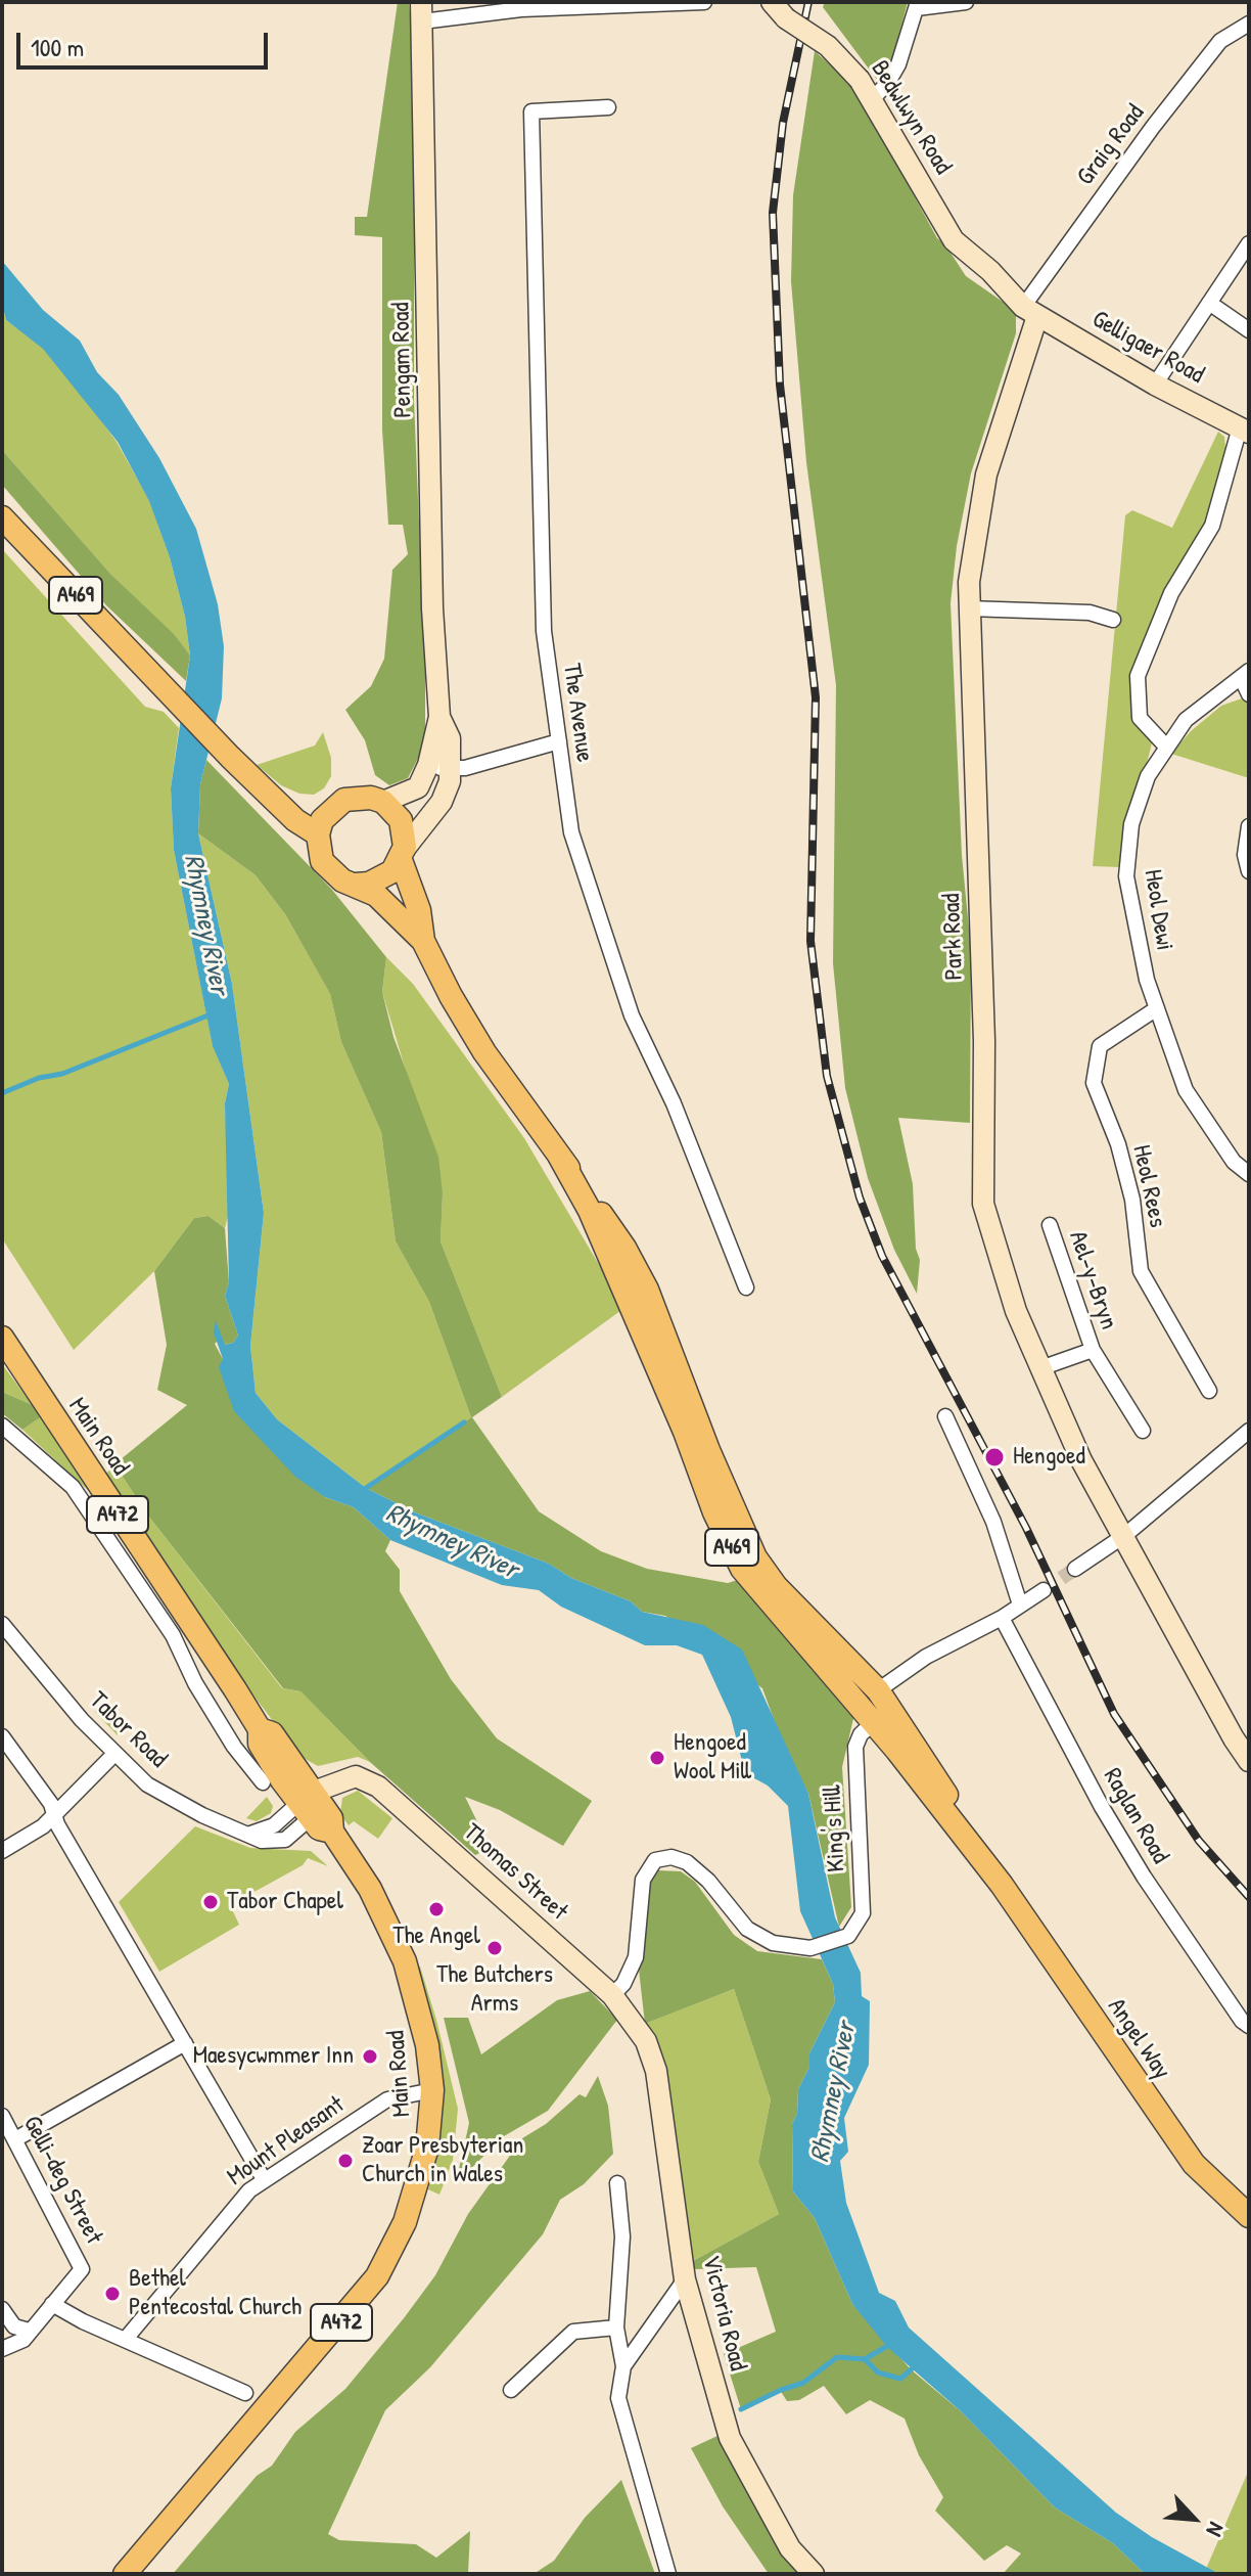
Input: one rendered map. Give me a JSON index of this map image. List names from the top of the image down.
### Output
{
  "streets": {
    "main road": [
      "A469",
      "Main Road",
      "A472",
      "Angel Way"
    ],
    "street": [
      "Bedwlwyn Road",
      "Graig Road",
      "Gelligaer Road",
      "Pengam Road",
      "The Avenue",
      "Heol Dewi",
      "Park Road",
      "Heol Rees",
      "Ael-y-Bryn",
      "Tabor Road",
      "Raglan Road",
      "King's Hill",
      "Thomas Street",
      "Mount Pleasant",
      "Gelli-deg Street",
      "Victoria Road"
    ]
  },
  "crossings": [
    ["Bedwlwyn Road", "Graig Road"],
    ["Bedwlwyn Road", "Gelligaer Road"],
    ["Bedwlwyn Road", "Park Road"],
    ["Graig Road", "Gelligaer Road"],
    ["Graig Road", "Park Road"],
    ["Gelligaer Road", "Park Road"],
    ["Pengam Road", "A469"],
    ["A469", "King's Hill"],
    ["A469", "Angel Way"],
    ["Heol Dewi", "Heol Rees"],
    ["Park Road", "Ael-y-Bryn"],
    ["Main Road", "Tabor Road"],
    ["Main Road", "Thomas Street"],
    ["Main Road", "Mount Pleasant"],
    ["Tabor Road", "Thomas Street"],
    ["King's Hill", "Thomas Street"],
    ["Thomas Street", "Victoria Road"]
  ],
  "water": ["Rhymney River"],
  "places": [
    "Hengoed",
    "Hengoed Wool Mill",
    "Tabor Chapel",
    "The Angel",
    "The Butchers Arms",
    "Maesycwmmer Inn",
    "Zoar Presbyterian Church in Wales",
    "Bethel Pentecostal Church"
  ],
  "scale_bar": "100 m",
  "north": "bottom right"
}
